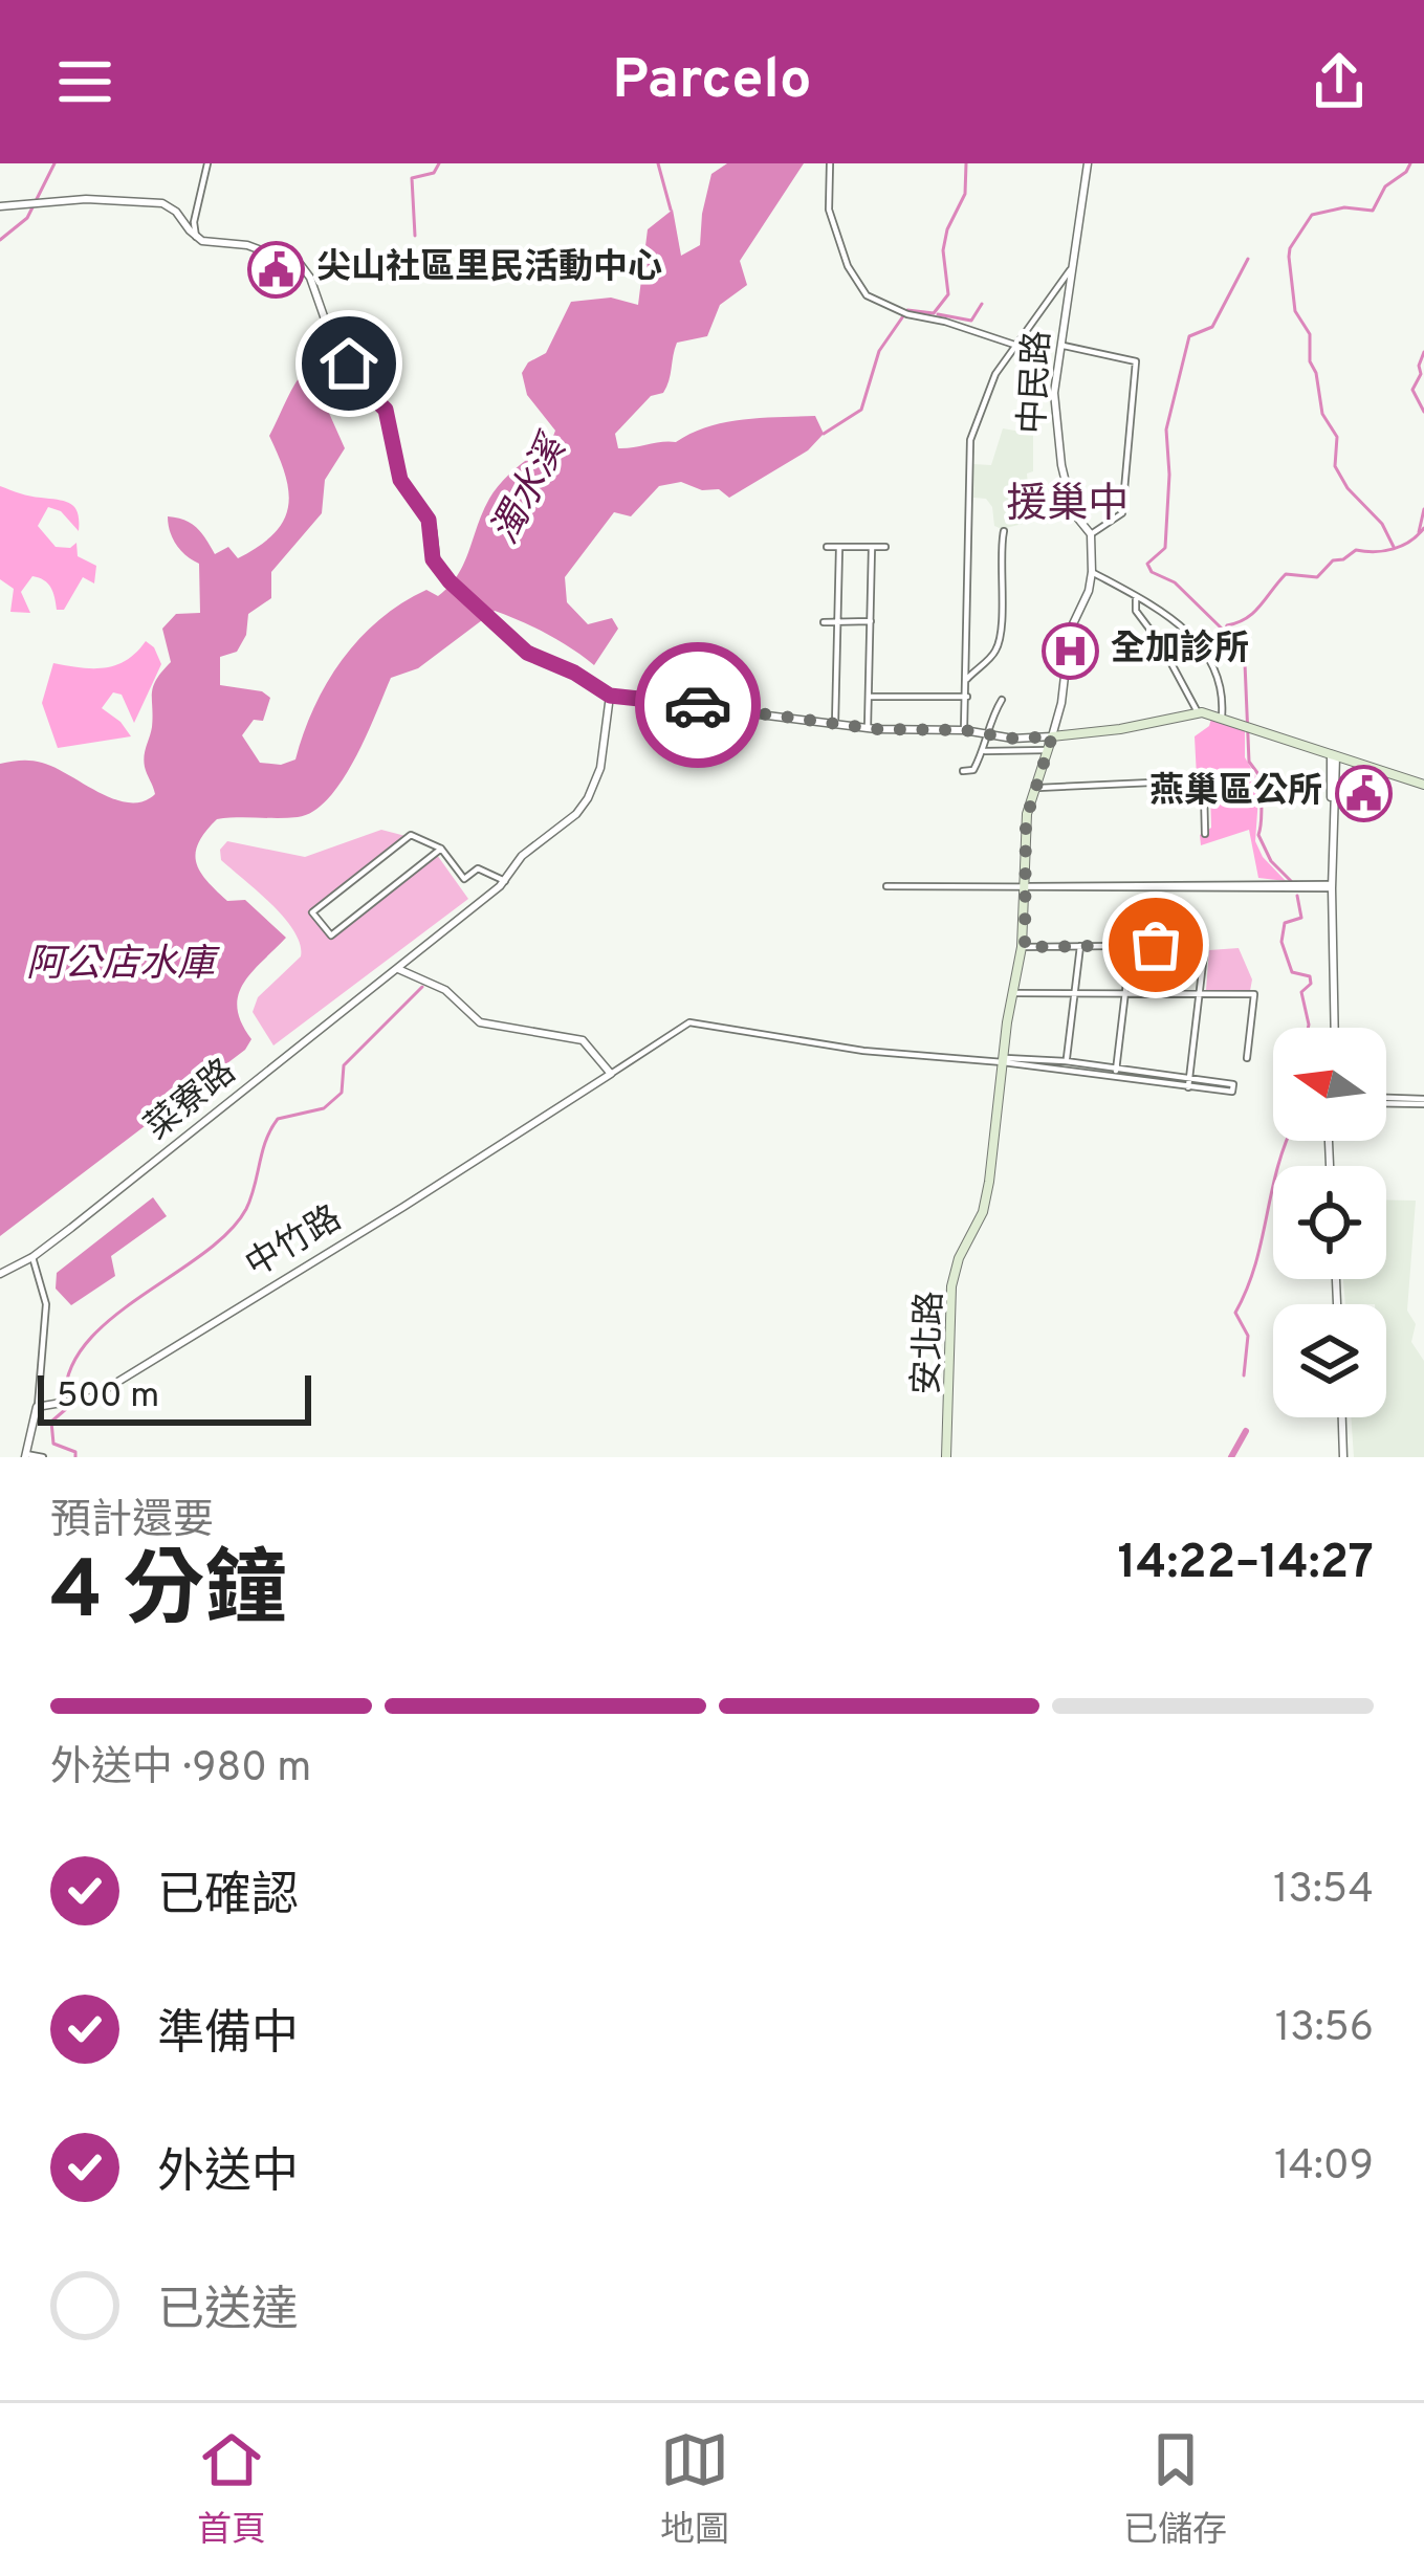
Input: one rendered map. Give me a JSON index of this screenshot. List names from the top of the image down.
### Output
{
  "streets": {
    "main road": ["中民路", "安北路"],
    "street": ["菜寮路", "中竹路"]
  },
  "crossings": [
    ["中民路", "安北路"]
  ],
  "districts": ["援巢中"],
  "water": ["濁水溪", "阿公店水庫"],
  "places": {
    "public building": ["尖山社區里民活動中心", "燕巢區公所"],
    "hospital": ["全加診所"]
  },
  "scale_bar": "500 m",
  "north": "left",
  "page": {
    "header": "Parcelo",
    "scale": "500 m",
    "heading": ["4 分鐘", "預計還要", "14:22–14:27"],
    "bar": "外送中 · 980 m",
    "list": [
      ["已確認", "13:54"],
      ["準備中", "13:56"],
      ["外送中", "14:09"],
      "已送達"
    ],
    "tabs": ["首頁", "地圖", "已儲存"]
  }
}
